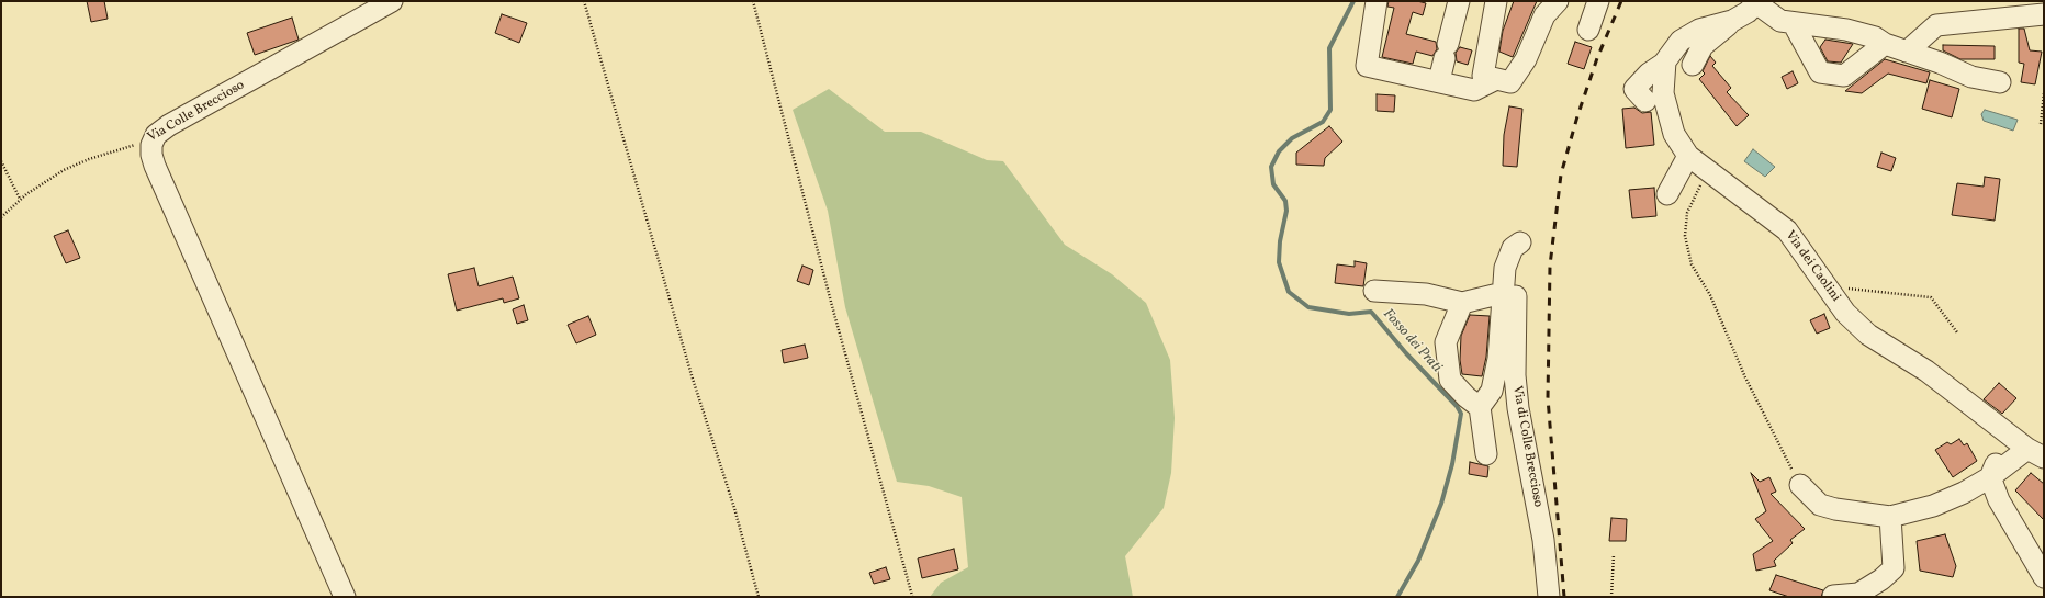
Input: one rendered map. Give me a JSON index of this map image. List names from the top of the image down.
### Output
{
  "streets": {
    "street": ["Via Colle Breccioso", "Via dei Caolini", "Via di Colle Breccioso"]
  },
  "water": ["Fosso dei Prati"]
}
